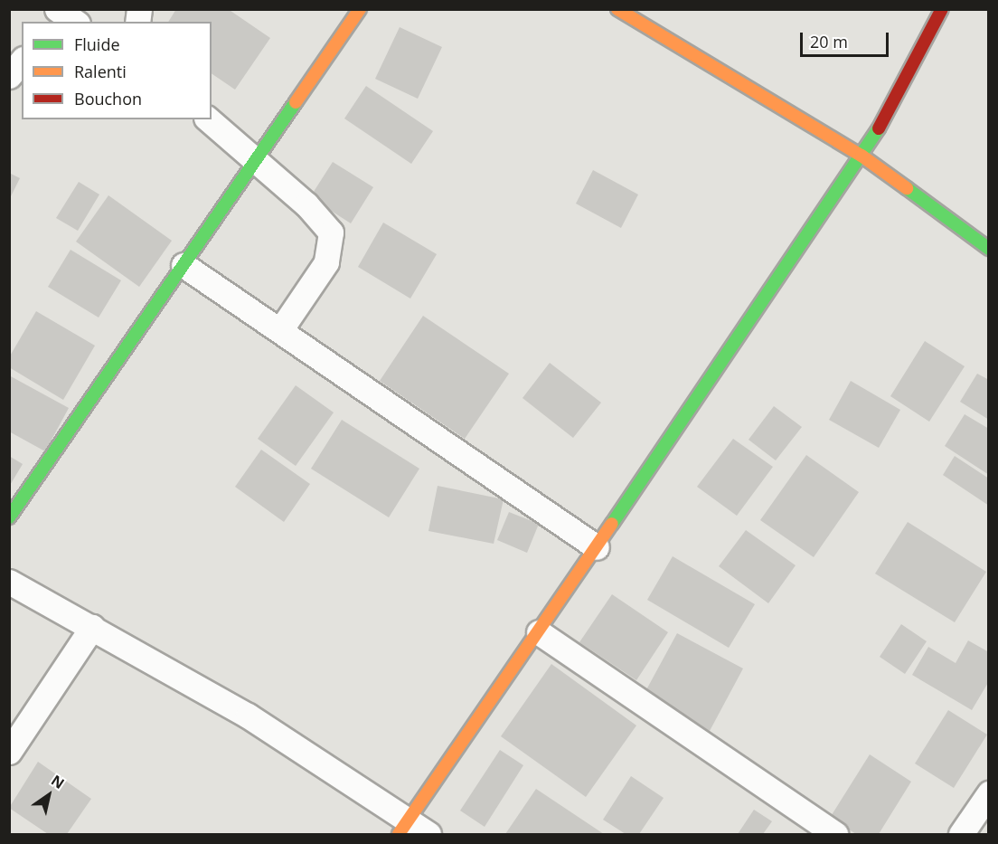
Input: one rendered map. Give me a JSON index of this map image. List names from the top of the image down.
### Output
{
  "legend": ["Fluide", "Ralenti", "Bouchon"],
  "scale_bar": "20 m",
  "north": "top right"
}
